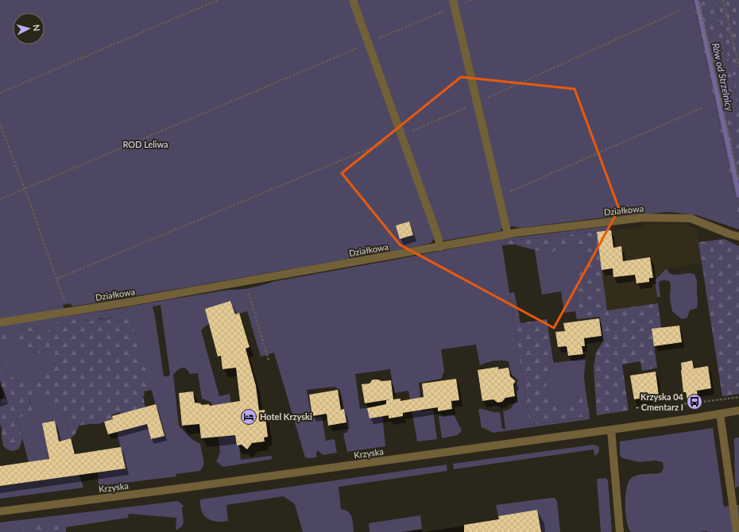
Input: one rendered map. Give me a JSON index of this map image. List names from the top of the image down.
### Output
{
  "streets": {
    "street": ["Działkowa", "Krzyska"]
  },
  "water": ["Rów od Strzelnicy"],
  "parks": ["ROD Leliwa"],
  "places": {
    "bus stop": ["Krzyska 04 - Cmentarz I"],
    "hotel": ["Hotel Krzyski"]
  },
  "north": "right"
}
